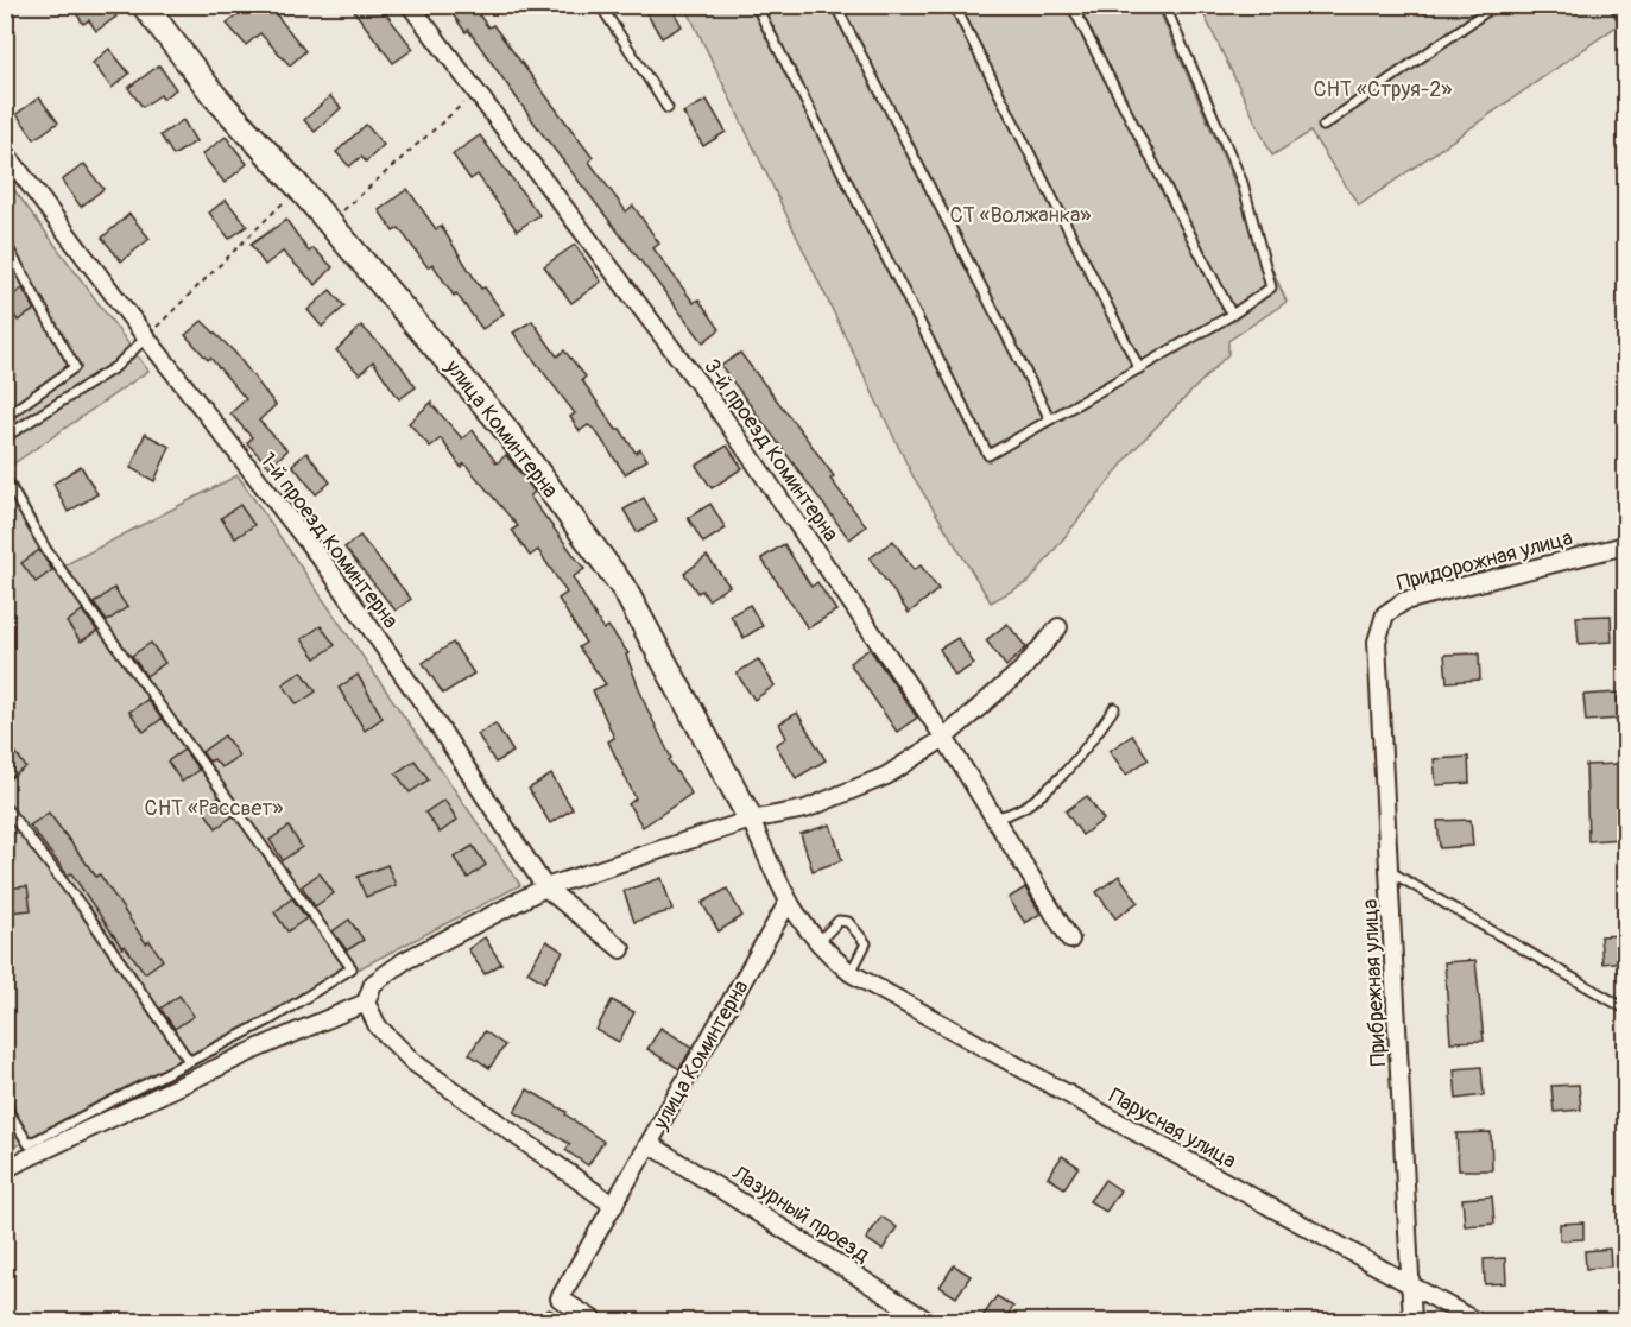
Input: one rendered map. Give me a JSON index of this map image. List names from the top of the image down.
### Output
{
  "streets": {
    "street": [
      "улица Коминтерна",
      "3-й проезд Коминтерна",
      "1-й проезд Коминтерна",
      "Придорожная улица",
      "Прибрежная улица",
      "Парусная улица",
      "Лазурный проезд"
    ]
  },
  "crossings": [
    ["улица Коминтерна", "Парусная улица"],
    ["улица Коминтерна", "Лазурный проезд"],
    ["Придорожная улица", "Прибрежная улица"],
    ["Прибрежная улица", "Парусная улица"]
  ],
  "parks": ["СНТ «Струя-2»", "СТ «Волжанка»", "СНТ «Рассвет»"]
}
